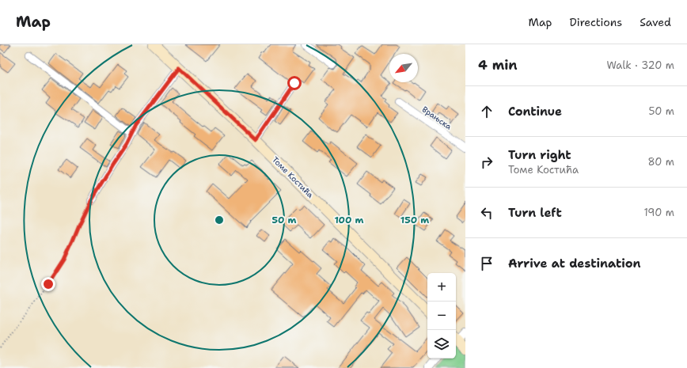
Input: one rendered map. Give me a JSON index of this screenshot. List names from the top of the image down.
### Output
{
  "streets": {
    "street": ["Врањска", "Томе Костића"]
  },
  "north": "bottom left",
  "page": {
    "header": "Map",
    "nav": ["Map", "Directions", "Saved"],
    "heading": ["4 min", "Walk · 320 m"],
    "list": [
      ["Continue", "50 m"],
      ["Turn right", "Томе Костића", "80 m"],
      ["Turn left", "190 m"],
      "Arrive at destination"
    ],
    "map_buttons": ["+", "−"]
  },
  "rings": ["50 m", "100 m", "150 m"]
}
